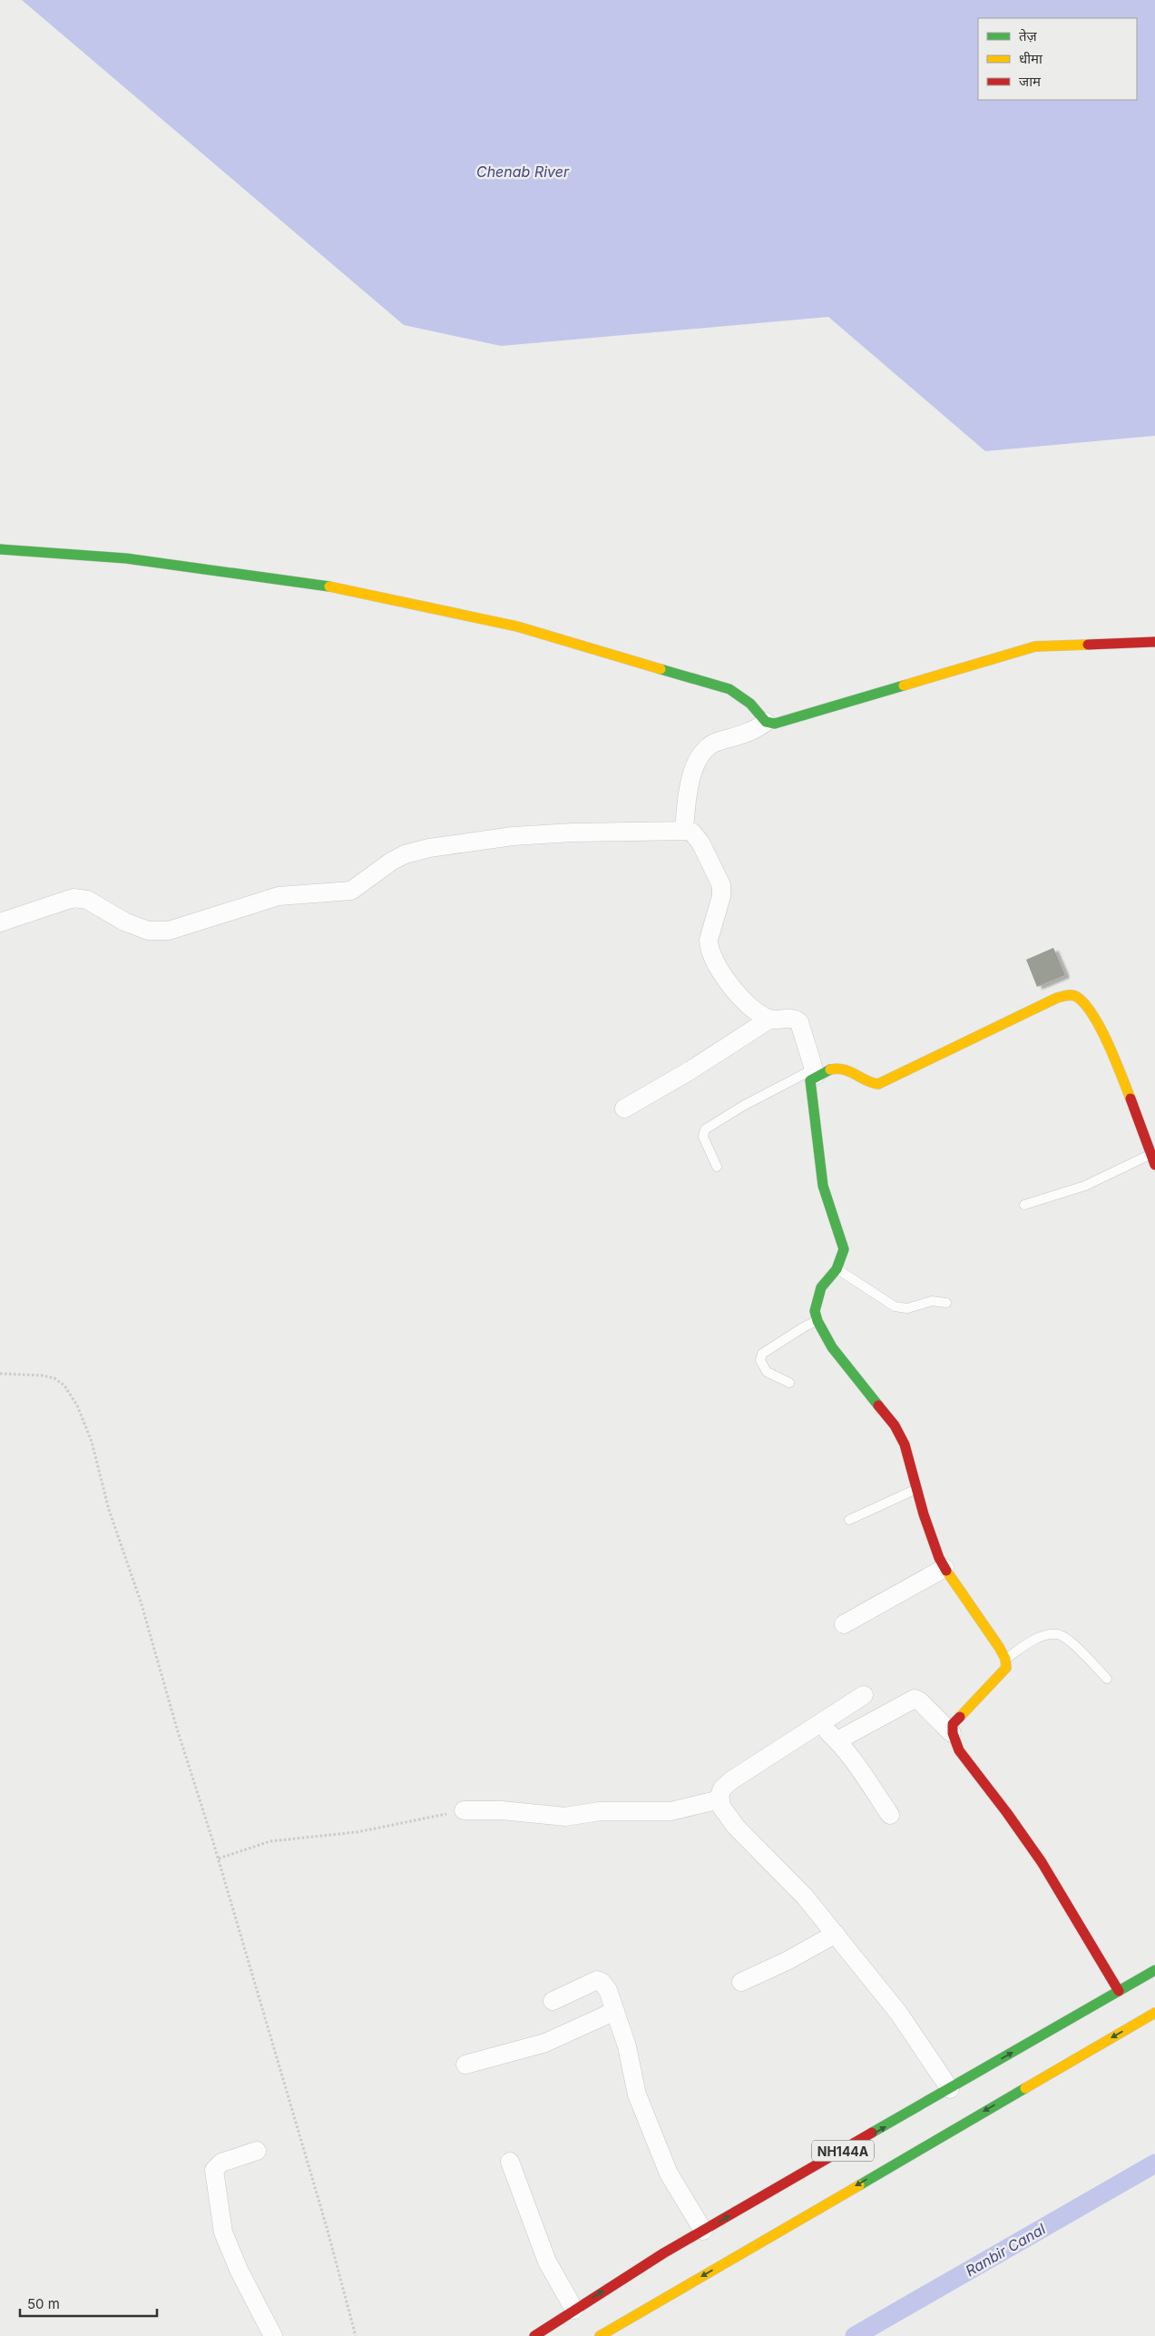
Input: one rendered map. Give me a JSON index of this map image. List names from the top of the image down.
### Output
{
  "streets": {
    "main road": ["NH144A"]
  },
  "water": ["Chenab River", "Ranbir Canal"],
  "legend": ["तेज़", "धीमा", "जाम"],
  "scale_bar": "50 m"
}
